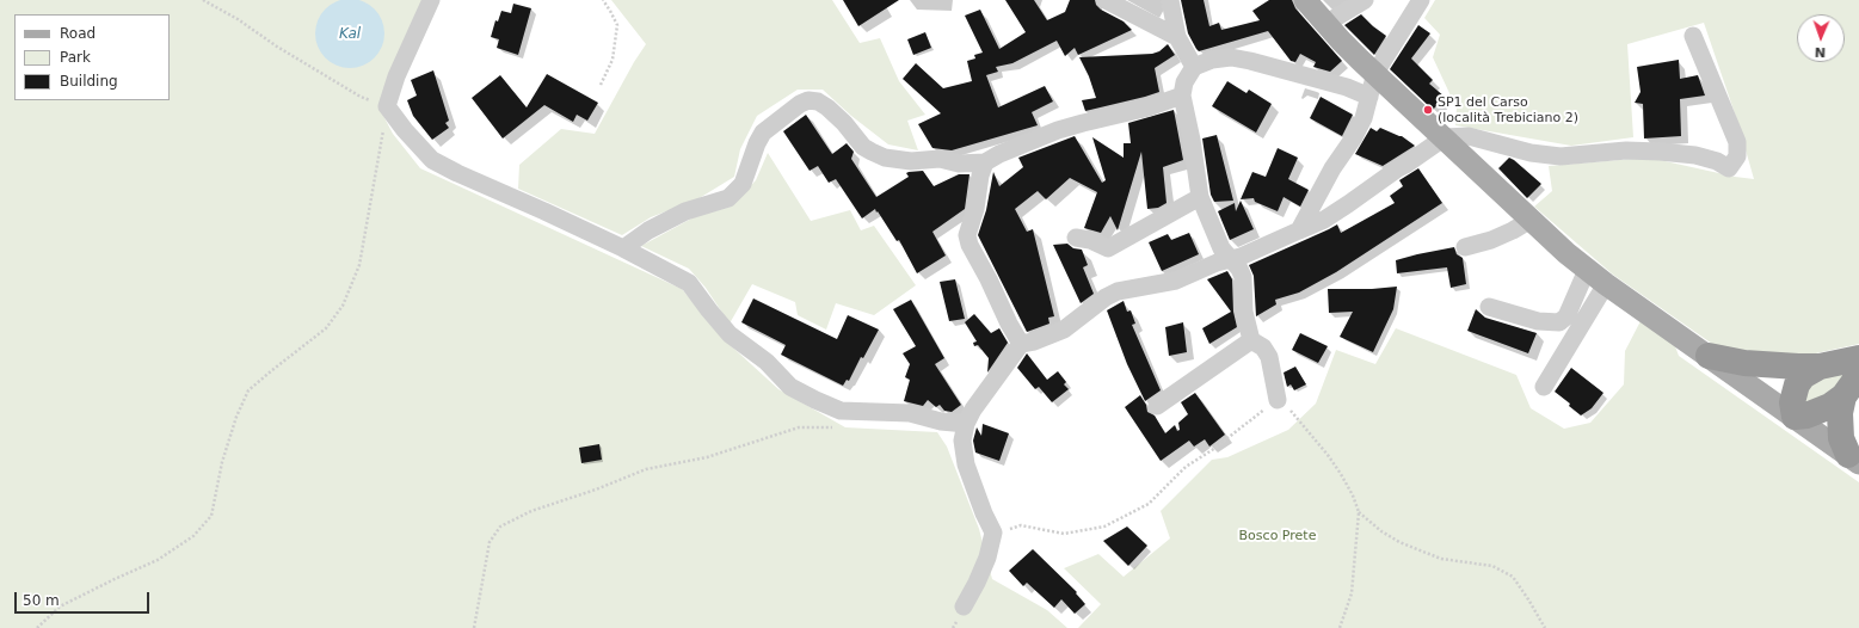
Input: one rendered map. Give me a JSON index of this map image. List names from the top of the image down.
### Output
{
  "water": ["Kal"],
  "parks": ["Bosco Prete"],
  "places": ["SP1 del Carso (località Trebiciano 2)"],
  "legend": ["Road", "Park", "Building"],
  "scale_bar": "50 m",
  "north": "bottom"
}
